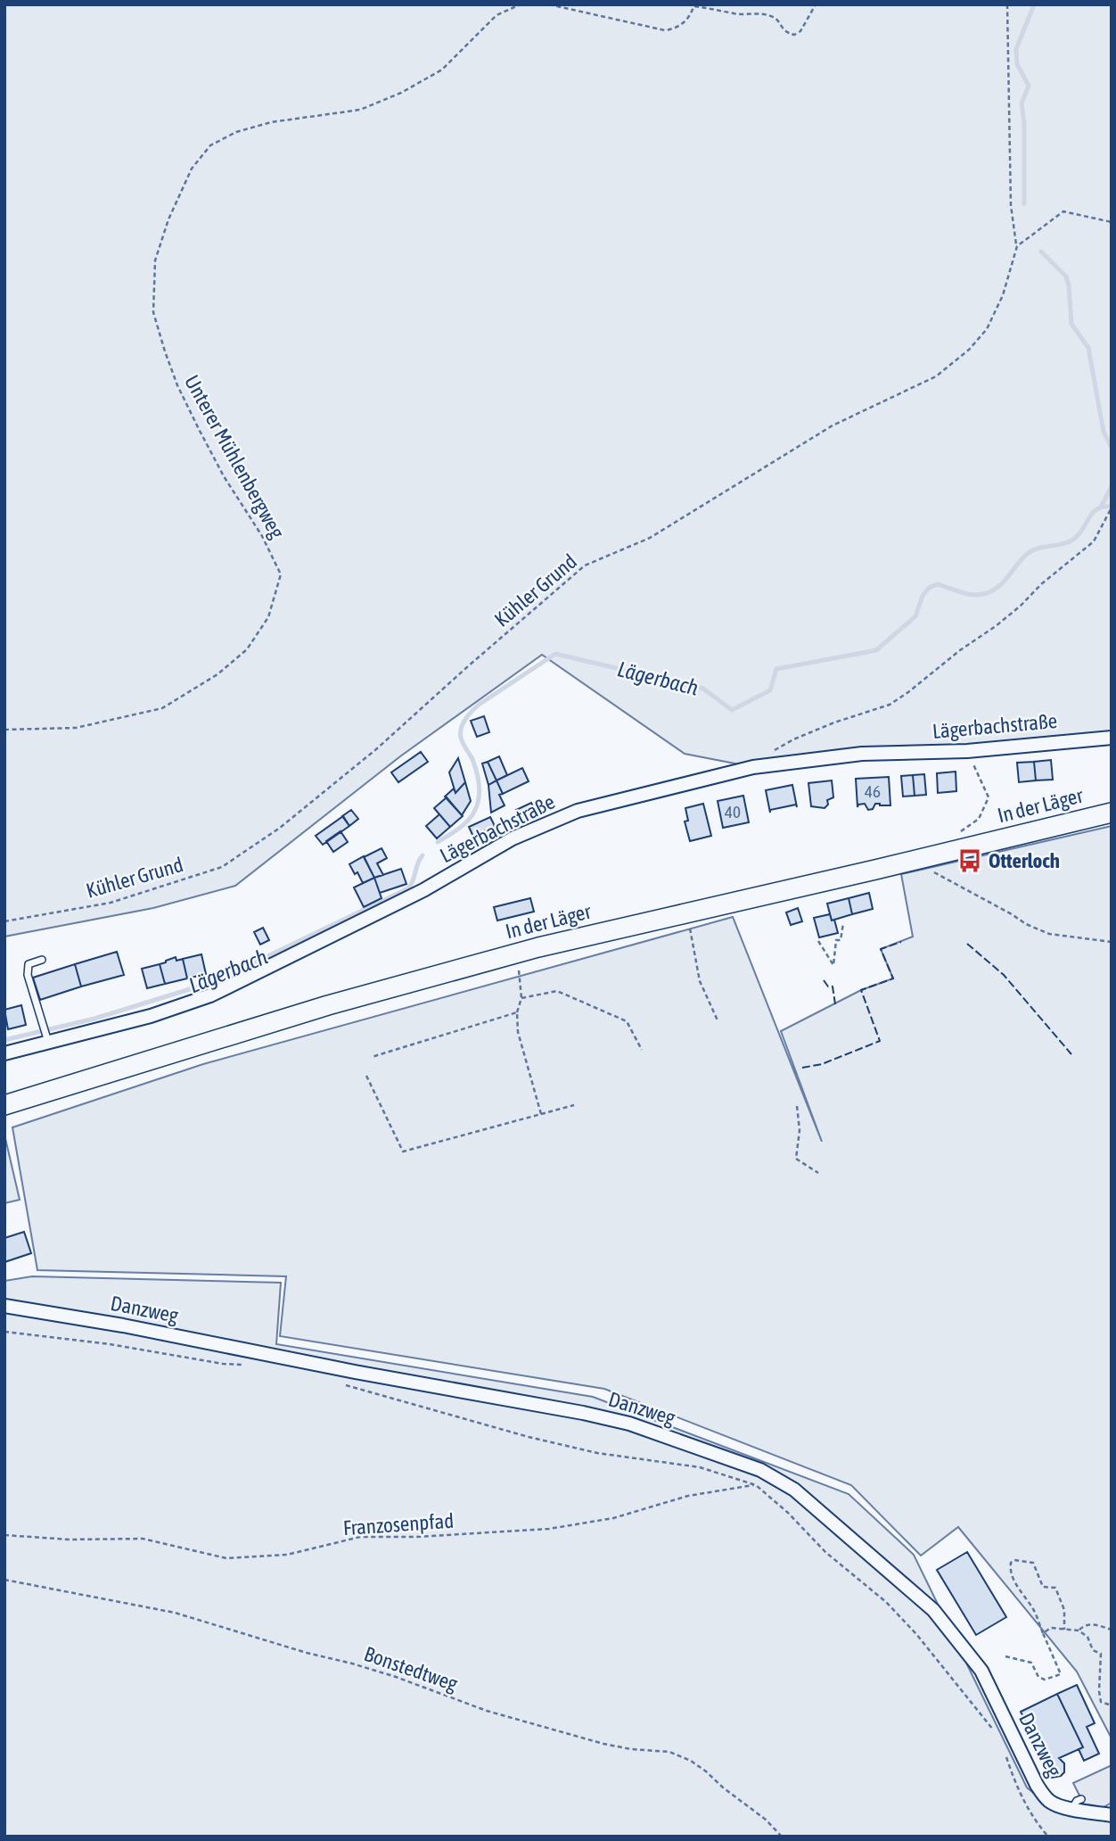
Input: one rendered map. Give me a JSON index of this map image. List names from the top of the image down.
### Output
{
  "streets": {
    "main road": ["In der Läger"],
    "street": ["Lägerbachstraße", "Danzweg"],
    "path": [
      "Unterer Mühlenbergweg",
      "Kühler Grund",
      "Franzosenpfad",
      "Bonstedtweg"
    ]
  },
  "water": ["Lägerbach"],
  "places": {
    "bus stop": ["Otterloch"]
  },
  "house_numbers": ["46", "40"]
}
